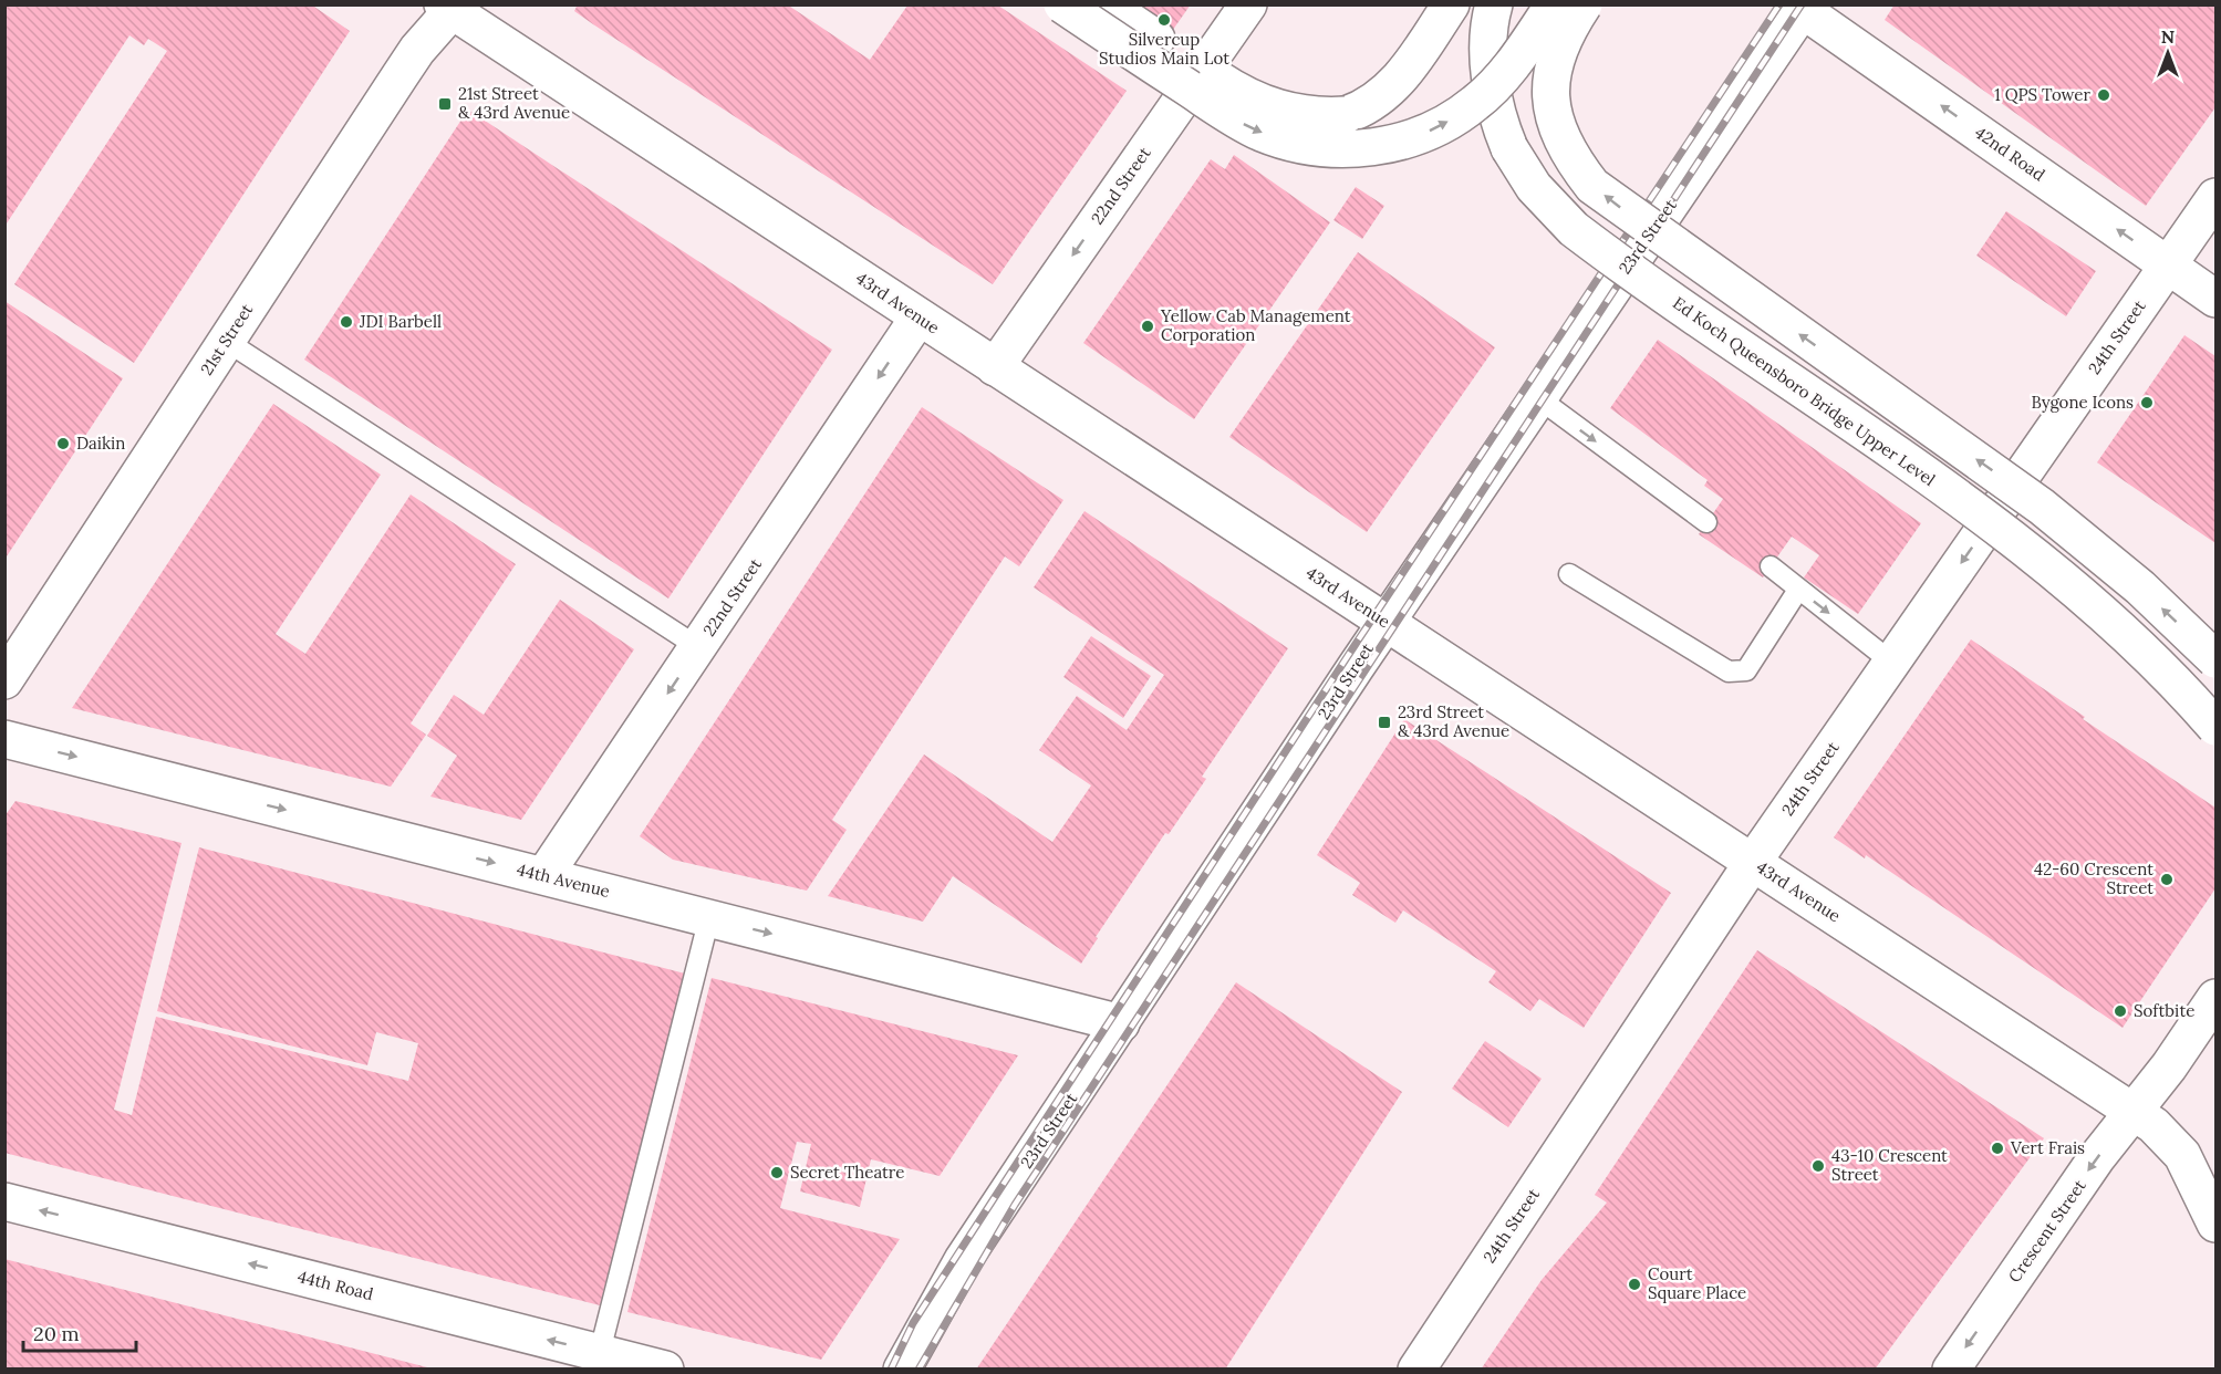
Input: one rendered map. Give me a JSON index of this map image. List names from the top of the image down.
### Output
{
  "streets": {
    "main road": [
      "42nd Road",
      "22nd Street",
      "23rd Street",
      "43rd Avenue",
      "24th Street",
      "21st Street",
      "Ed Koch Queensboro Bridge Upper Level",
      "44th Avenue",
      "Crescent Street",
      "44th Road"
    ]
  },
  "crossings": [
    ["42nd Road", "23rd Street"],
    ["42nd Road", "24th Street"],
    ["22nd Street", "43rd Avenue"],
    ["22nd Street", "44th Avenue"],
    ["23rd Street", "43rd Avenue"],
    ["23rd Street", "44th Avenue"],
    ["43rd Avenue", "24th Street"],
    ["43rd Avenue", "21st Street"],
    ["43rd Avenue", "Crescent Street"]
  ],
  "one_way": [
    "22nd Street",
    "44th Avenue",
    "Crescent Street",
    "44th Road"
  ],
  "places": {
    "other": [
      "Silvercup Studios Main Lot",
      "1 QPS Tower",
      "JDI Barbell",
      "Yellow Cab Management Corporation",
      "Bygone Icons",
      "Daikin",
      "42-60 Crescent Street",
      "Softbite",
      "Vert Frais",
      "43-10 Crescent Street",
      "Secret Theatre",
      "Court Square Place"
    ],
    "transit": ["21st Street & 43rd Avenue", "23rd Street & 43rd Avenue"]
  },
  "scale_bar": "20 m",
  "north": "top"
}
